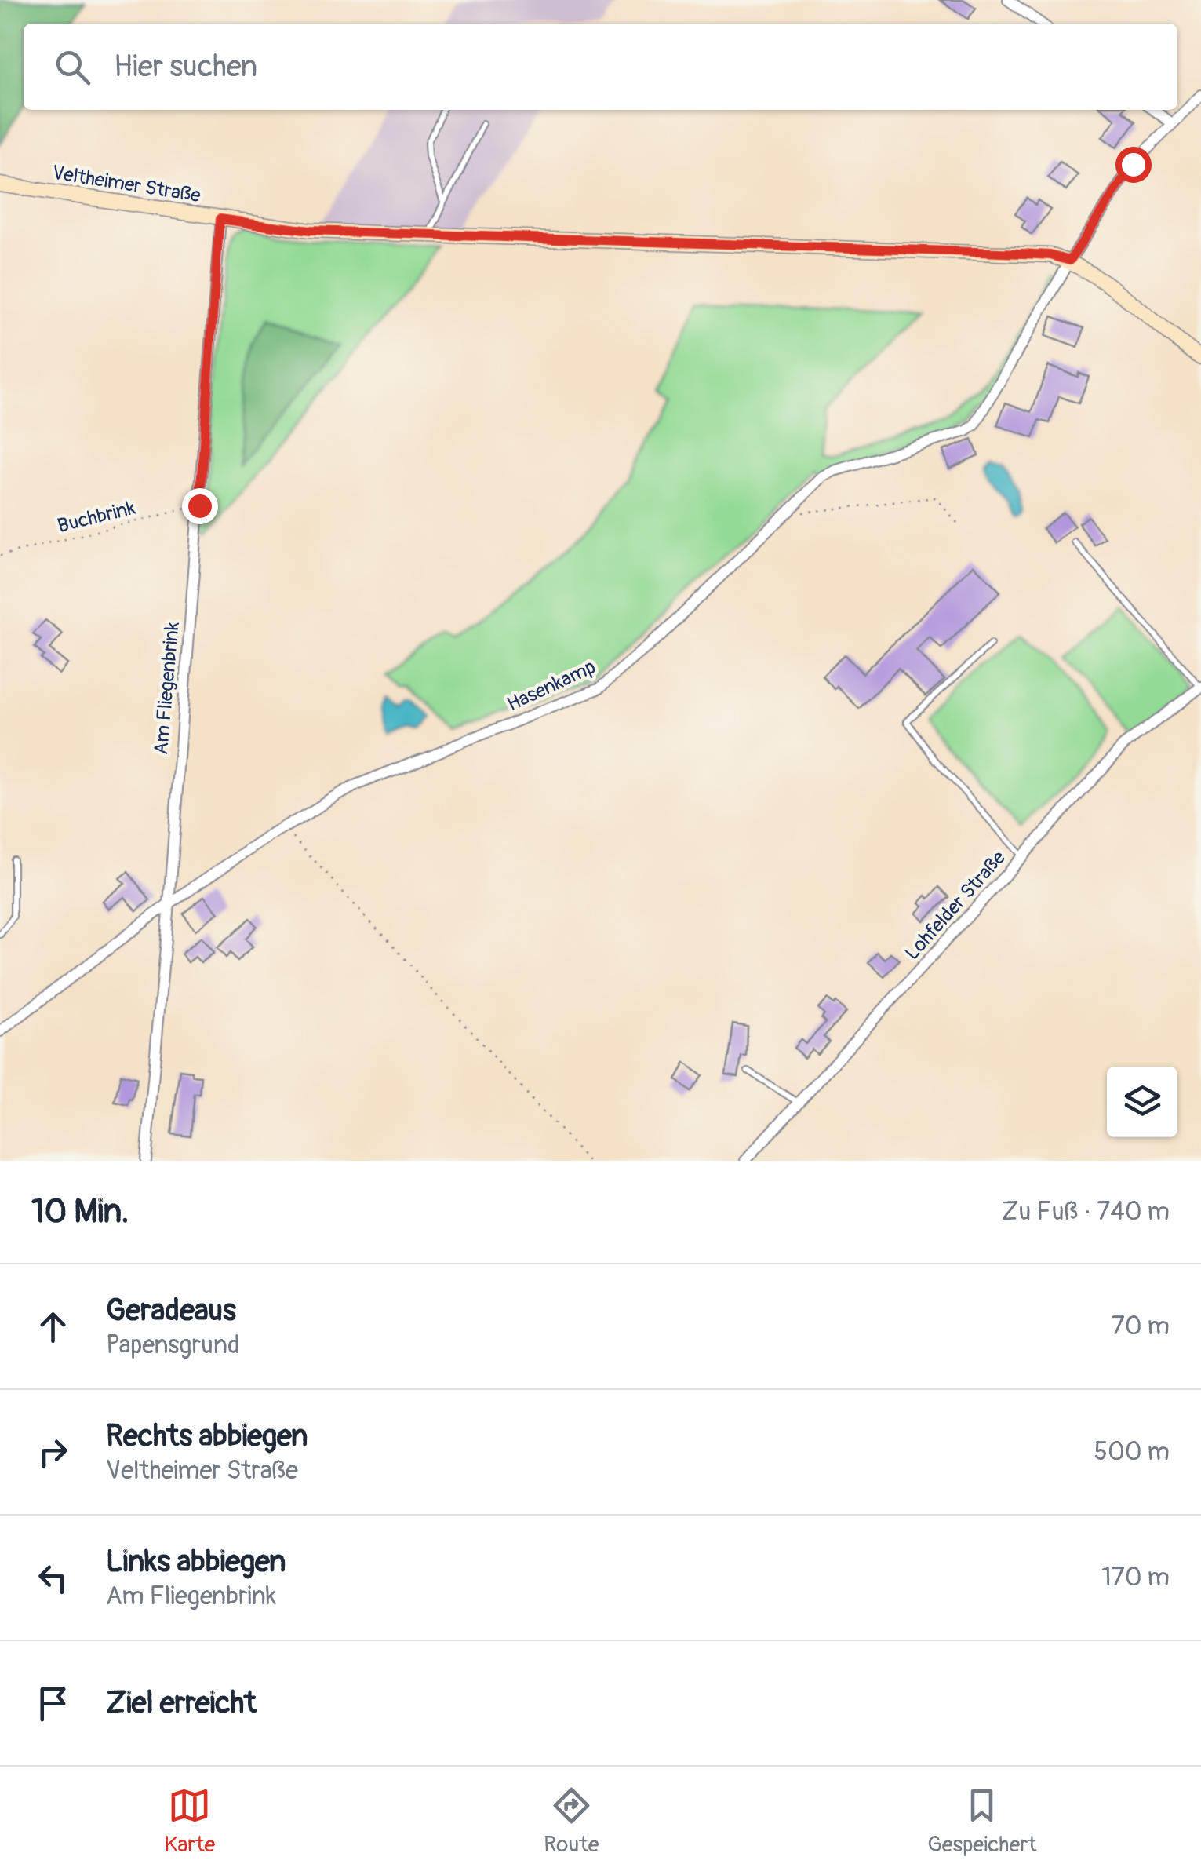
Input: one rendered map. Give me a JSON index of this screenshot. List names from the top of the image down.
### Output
{
  "streets": {
    "main road": ["Veltheimer Straße"],
    "street": ["Hasenkamp", "Am Fliegenbrink", "Lohfelder Straße"],
    "path": ["Buchbrink"]
  },
  "crossings": [
    ["Veltheimer Straße", "Hasenkamp"],
    ["Veltheimer Straße", "Am Fliegenbrink"],
    ["Buchbrink", "Am Fliegenbrink"],
    ["Hasenkamp", "Am Fliegenbrink"]
  ],
  "page": {
    "search": "Hier suchen",
    "heading": ["10 Min.", "Zu Fuß · 740 m"],
    "list": [
      ["Geradeaus", "Papensgrund", "70 m"],
      ["Rechts abbiegen", "Veltheimer Straße", "500 m"],
      ["Links abbiegen", "Am Fliegenbrink", "170 m"],
      "Ziel erreicht"
    ],
    "nav": ["Karte", "Route", "Gespeichert"]
  }
}
